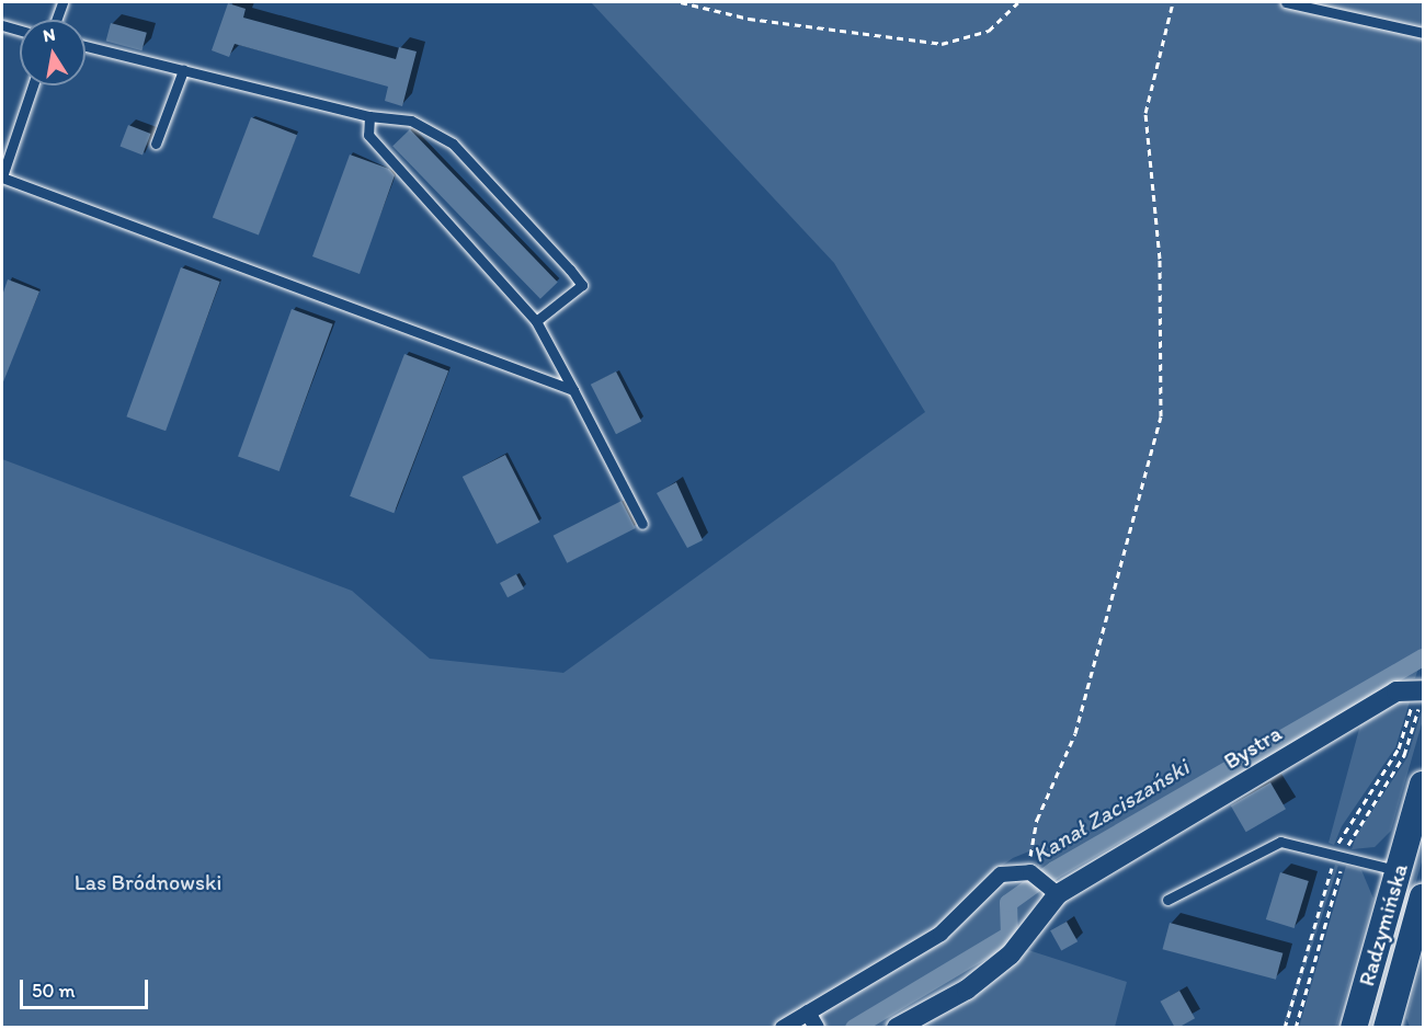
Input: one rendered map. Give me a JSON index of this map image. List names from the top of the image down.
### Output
{
  "streets": {
    "main road": ["Radzymińska"],
    "street": ["Bystra"]
  },
  "water": ["Kanał Zaciszański"],
  "parks": ["Las Bródnowski"],
  "scale_bar": "50 m",
  "north": "top"
}
